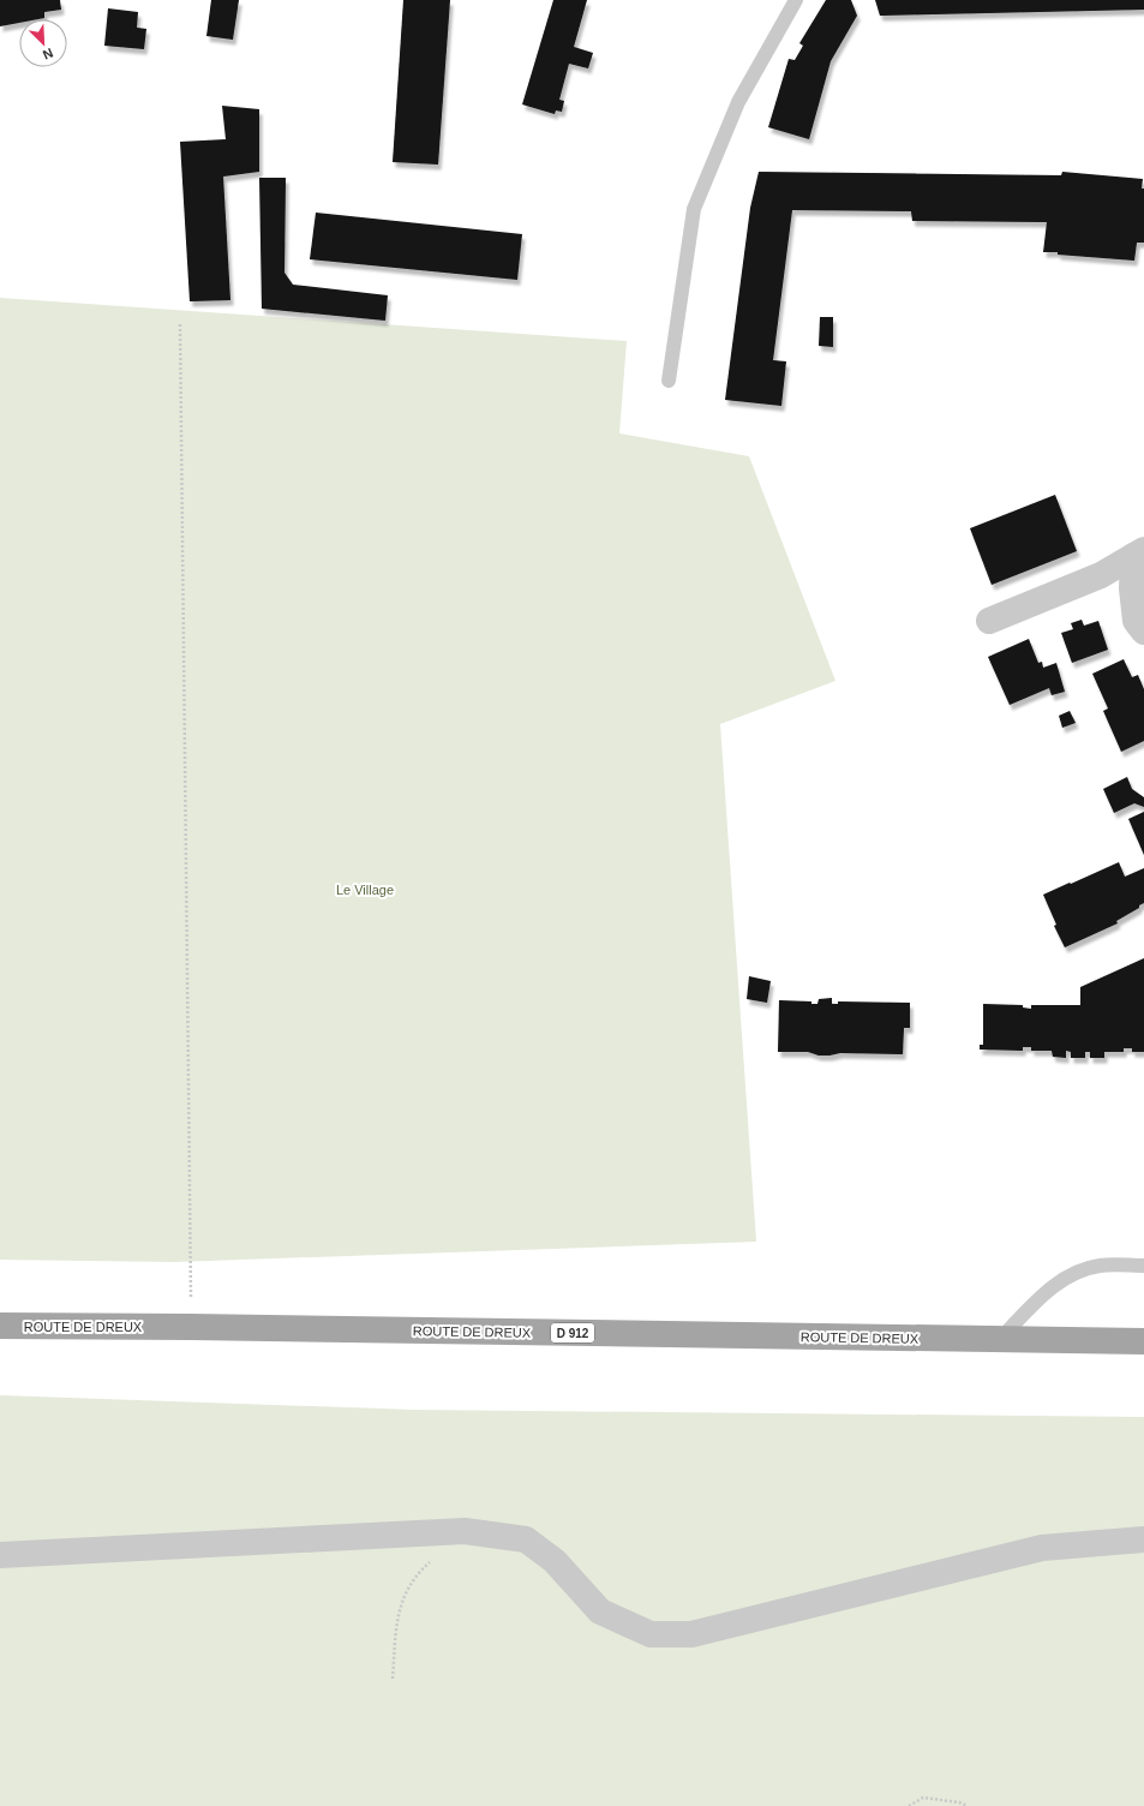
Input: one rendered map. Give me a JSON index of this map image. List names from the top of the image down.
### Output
{
  "streets": {
    "main road": ["ROUTE DE DREUX", "D 912"]
  },
  "parks": ["Le Village"],
  "north": "bottom right"
}
